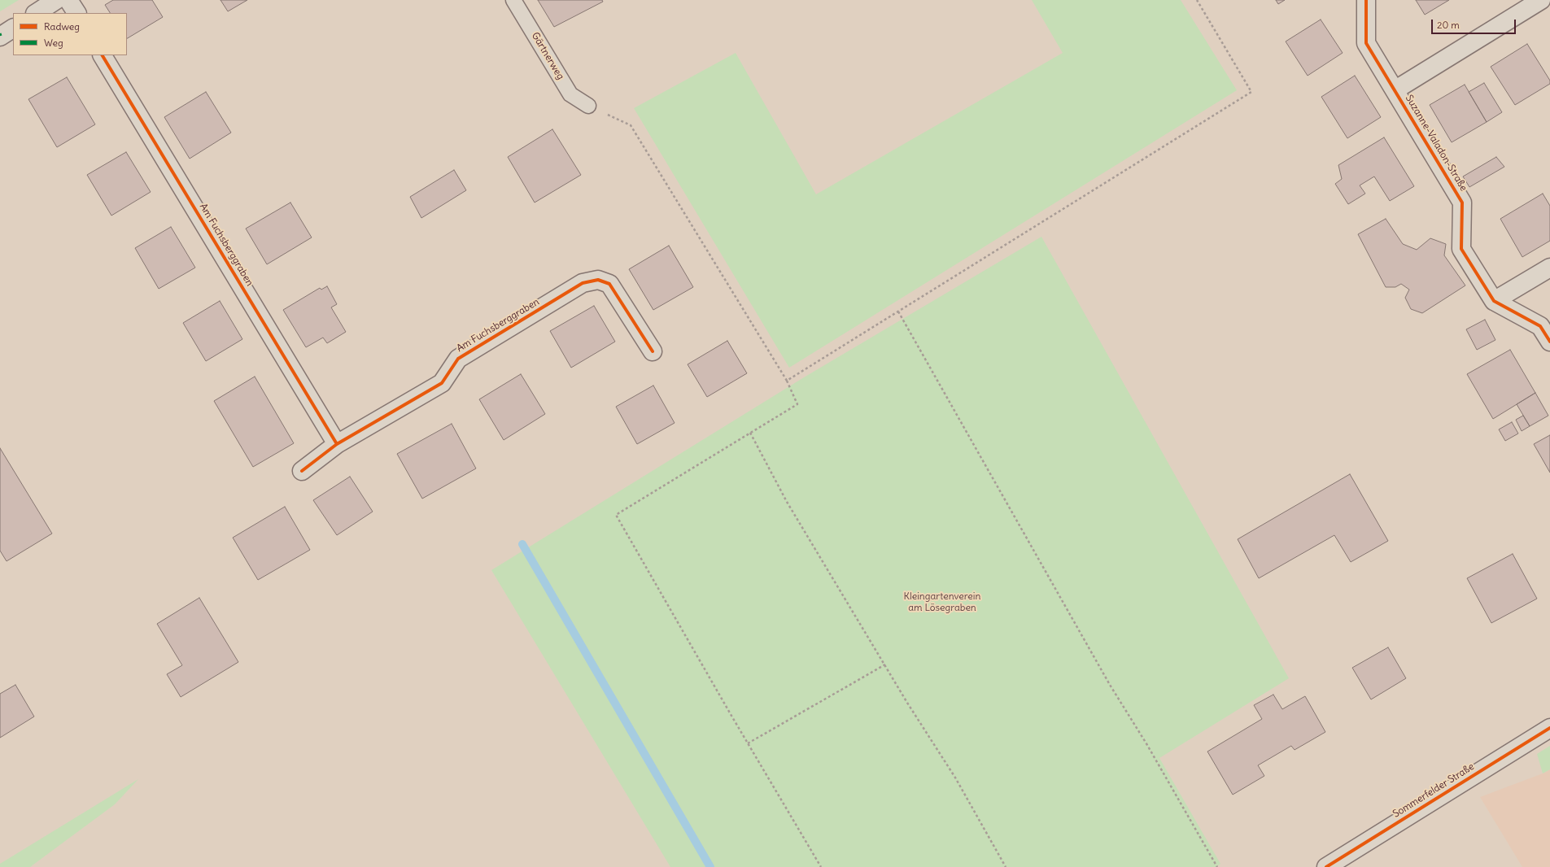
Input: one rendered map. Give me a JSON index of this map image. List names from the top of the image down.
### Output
{
  "streets": {
    "street": ["Suzanne-Valadon-Straße", "Am Fuchsberggraben", "Sommerfelder Straße"],
    "lane": ["Gärtnerweg"]
  },
  "parks": ["Kleingartenverein am Lösegraben"],
  "legend": ["Radweg", "Weg"],
  "scale_bar": "20 m"
}
